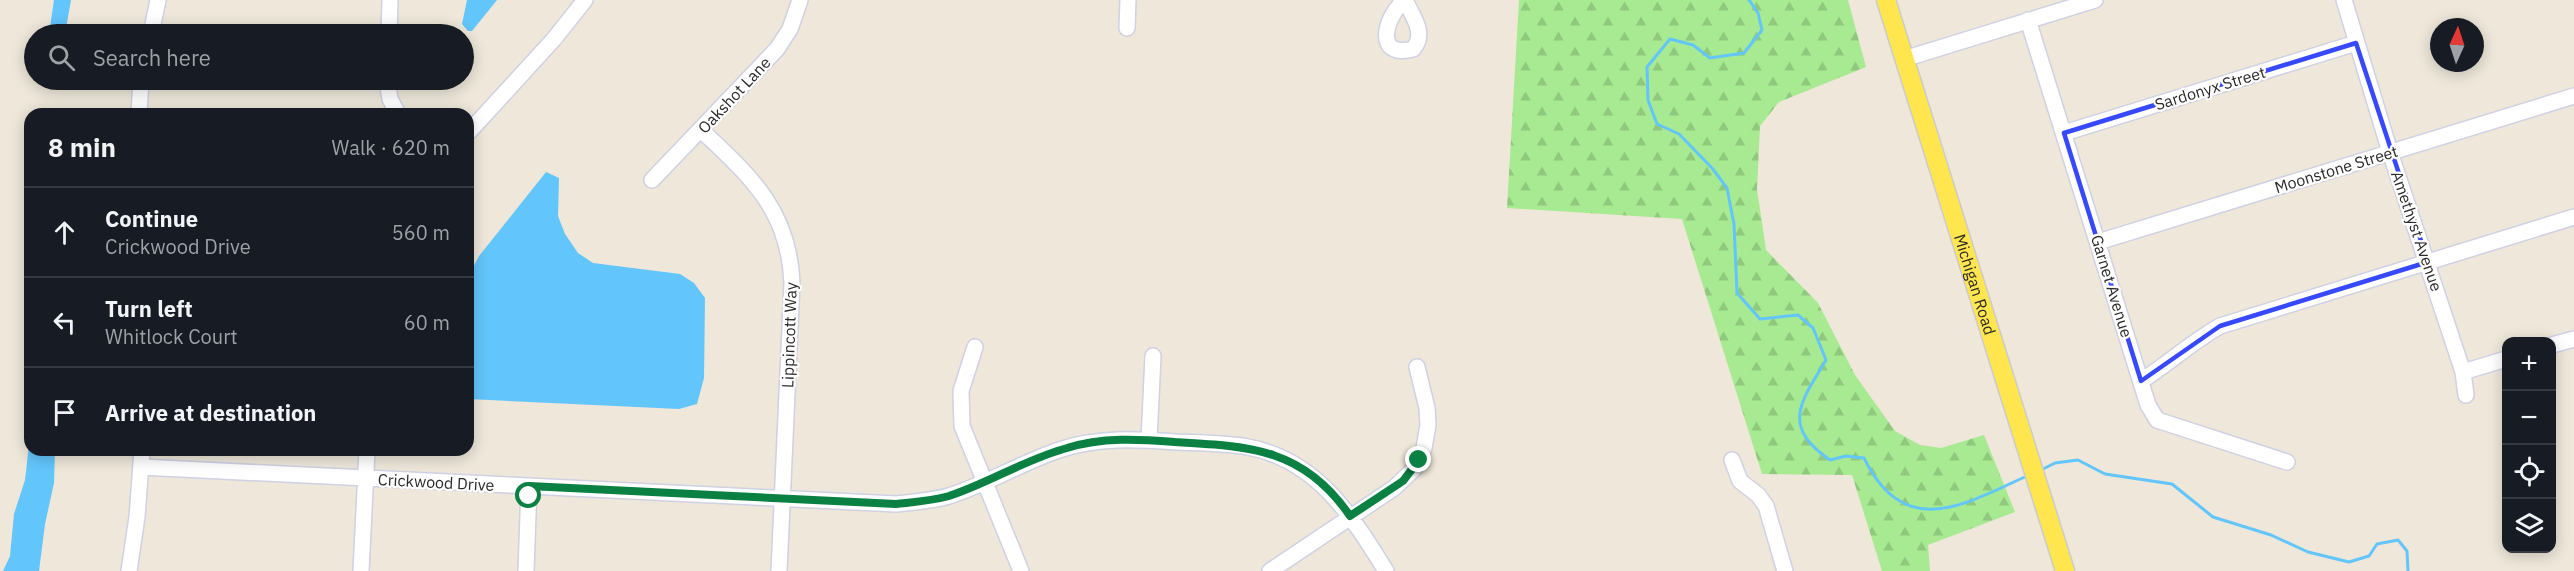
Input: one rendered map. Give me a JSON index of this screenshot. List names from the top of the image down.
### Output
{
  "streets": {
    "main road": ["Michigan Road"],
    "street": [
      "Sardonyx Street",
      "Oakshot Lane",
      "Moonstone Street",
      "Amethyst Avenue",
      "Garnet Avenue",
      "Lippincott Way",
      "Crickwood Drive"
    ]
  },
  "crossings": [
    ["Sardonyx Street", "Amethyst Avenue"],
    ["Sardonyx Street", "Garnet Avenue"],
    ["Oakshot Lane", "Lippincott Way"],
    ["Moonstone Street", "Amethyst Avenue"],
    ["Moonstone Street", "Garnet Avenue"],
    ["Lippincott Way", "Crickwood Drive"]
  ],
  "north": "top",
  "page": {
    "search": "Search here",
    "heading": ["8 min", "Walk · 620 m"],
    "list": [
      ["Continue", "Crickwood Drive", "560 m"],
      ["Turn left", "Whitlock Court", "60 m"],
      "Arrive at destination"
    ],
    "map_buttons": ["+", "−"]
  }
}
